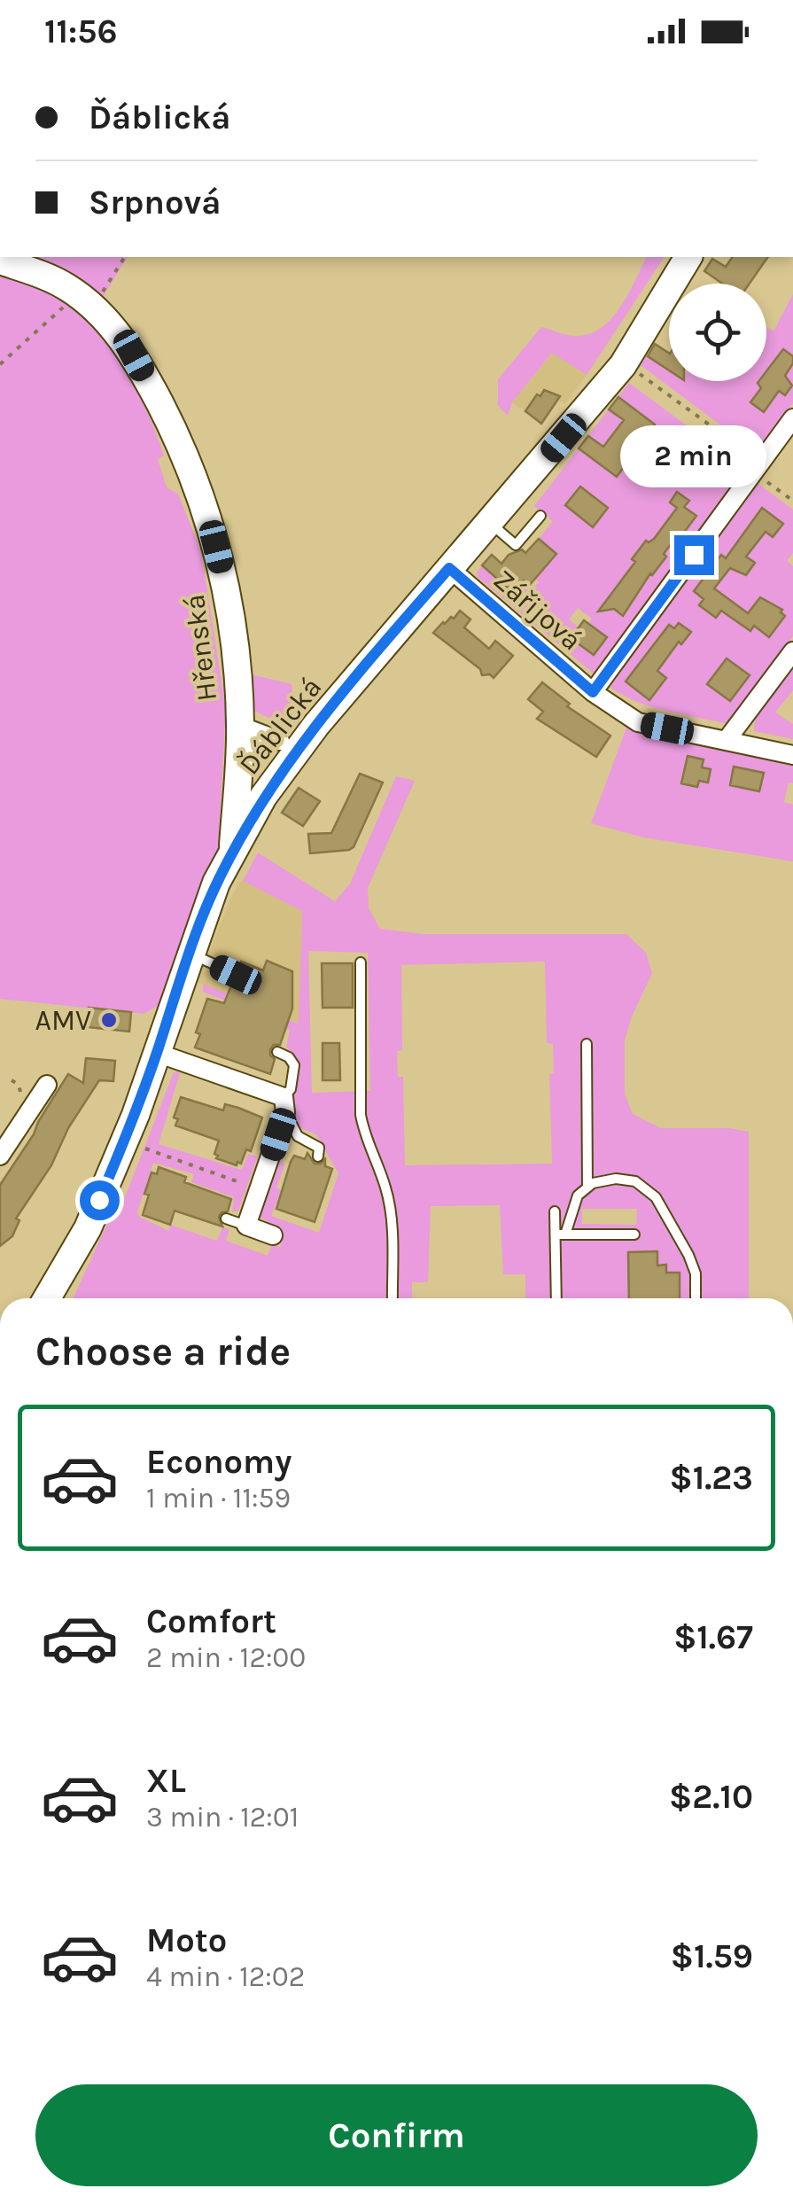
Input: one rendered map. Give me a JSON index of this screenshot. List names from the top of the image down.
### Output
{
  "streets": {
    "main road": ["Hřenská", "Ďáblická"],
    "street": ["Zářijová"]
  },
  "crossings": [
    ["Zářijová", "Ďáblická"],
    ["Hřenská", "Ďáblická"]
  ],
  "places": ["AMV"],
  "page": {
    "status": "11:56",
    "banner": ["Ďáblická", "Srpnová"],
    "bubble": "2 min",
    "heading": "Choose a ride",
    "list": [
      {
        "name": "Economy",
        "note": "1 min · 11:59",
        "value": "$1.23"
      },
      {
        "name": "Comfort",
        "note": "2 min · 12:00",
        "value": "$1.67"
      },
      {
        "name": "XL",
        "note": "3 min · 12:01",
        "value": "$2.10"
      },
      {
        "name": "Moto",
        "note": "4 min · 12:02",
        "value": "$1.59"
      }
    ],
    "buttons": "Confirm"
  }
}
